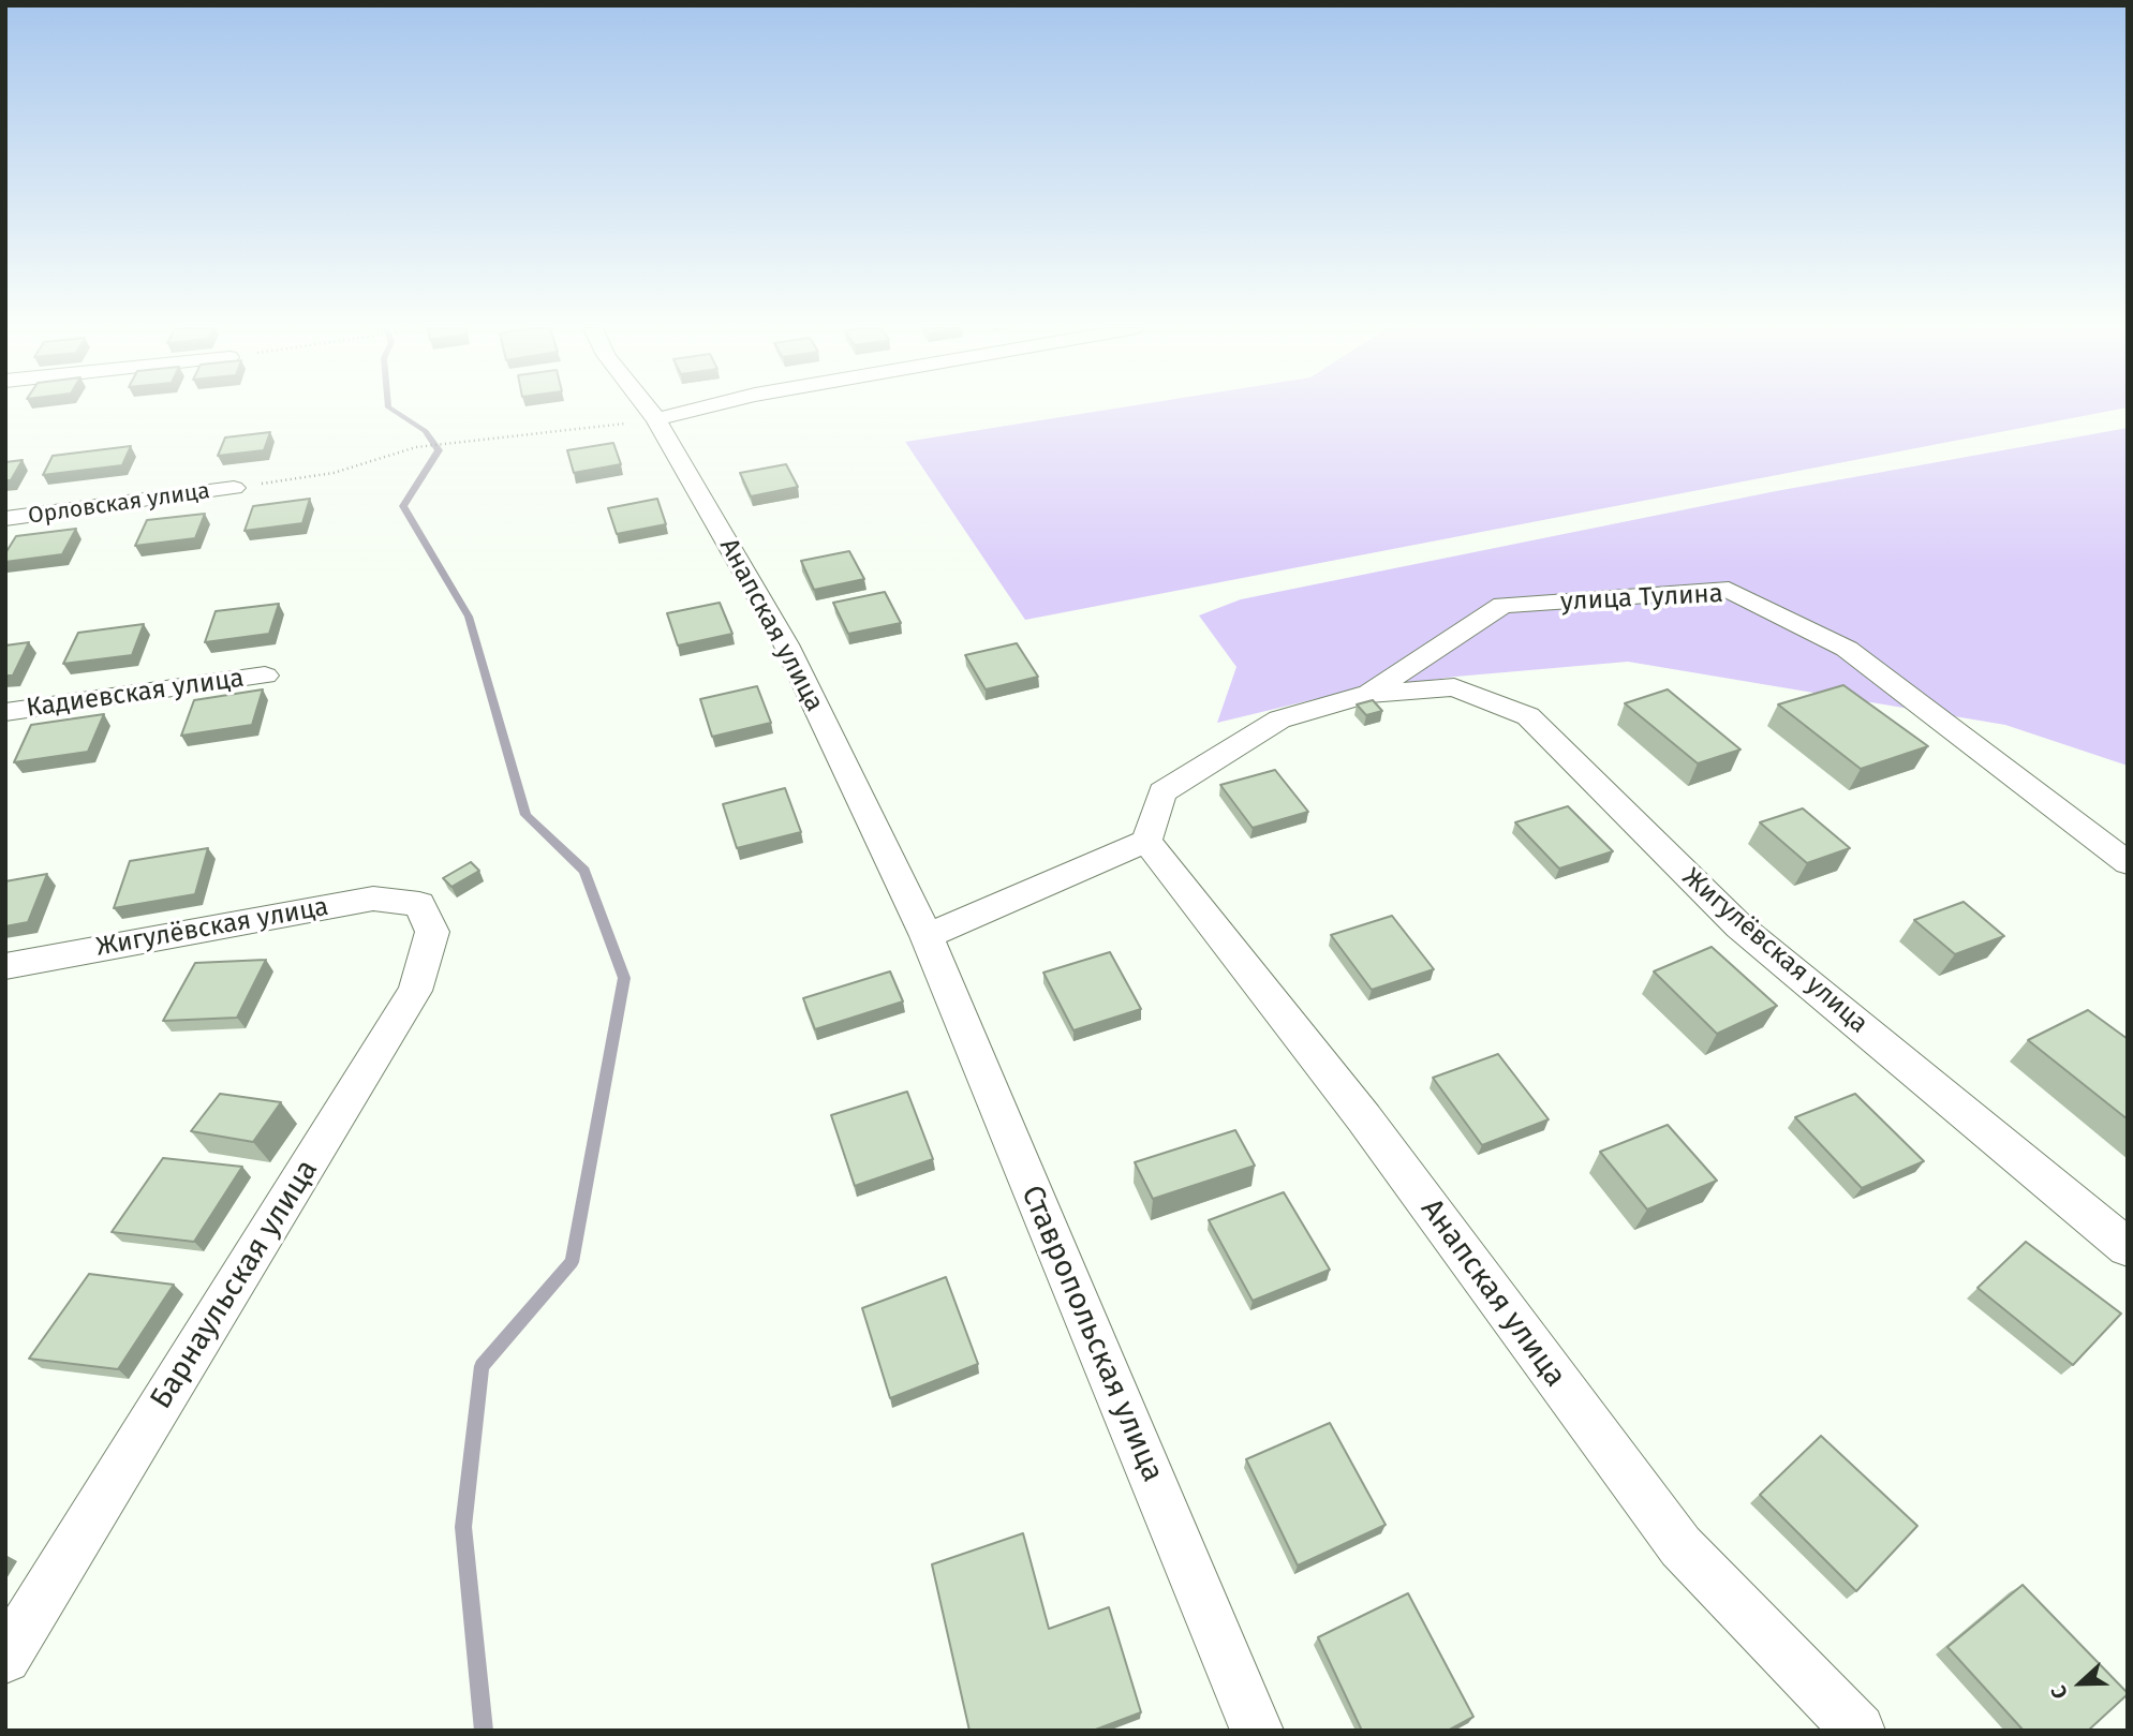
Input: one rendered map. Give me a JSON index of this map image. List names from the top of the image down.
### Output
{
  "streets": {
    "street": [
      "Орловская улица",
      "улица Тулина",
      "Анапская улица",
      "Кадиевская улица",
      "Жигулёвская улица",
      "Барнаульская улица",
      "Ставропольская улица"
    ]
  },
  "crossings": [
    ["улица Тулина", "Жигулёвская улица"],
    ["Анапская улица", "Ставропольская улица"],
    ["Жигулёвская улица", "Барнаульская улица"]
  ],
  "north": "left"
}
